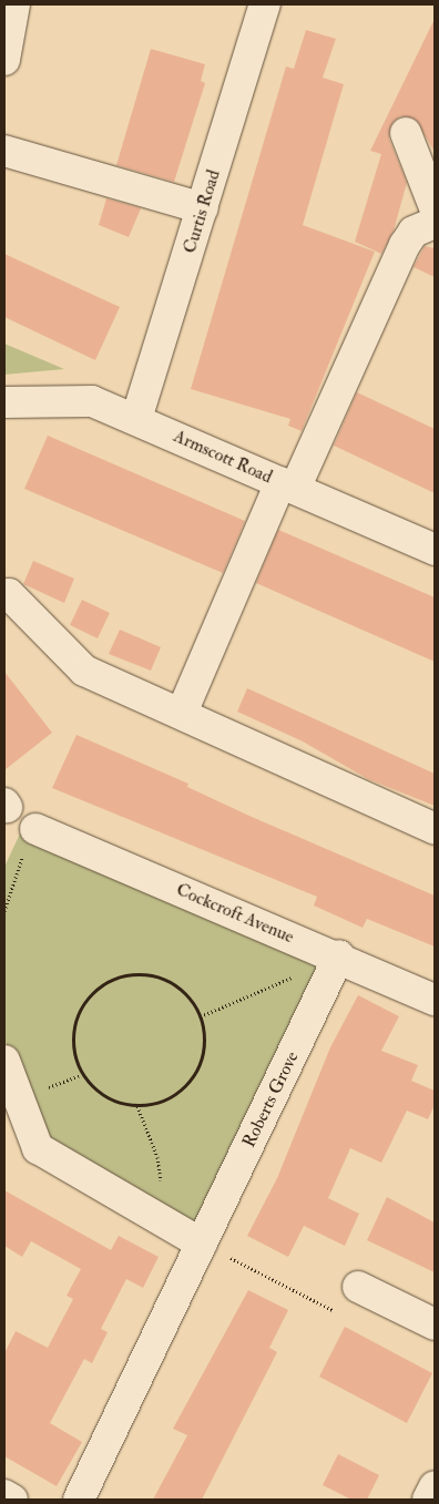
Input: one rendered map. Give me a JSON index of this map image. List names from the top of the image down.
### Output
{
  "streets": {
    "street": [
      "Curtis Road",
      "Armscott Road",
      "Cockcroft Avenue",
      "Roberts Grove"
    ]
  },
  "crossings": [
    ["Curtis Road", "Armscott Road"],
    ["Cockcroft Avenue", "Roberts Grove"]
  ]
}
